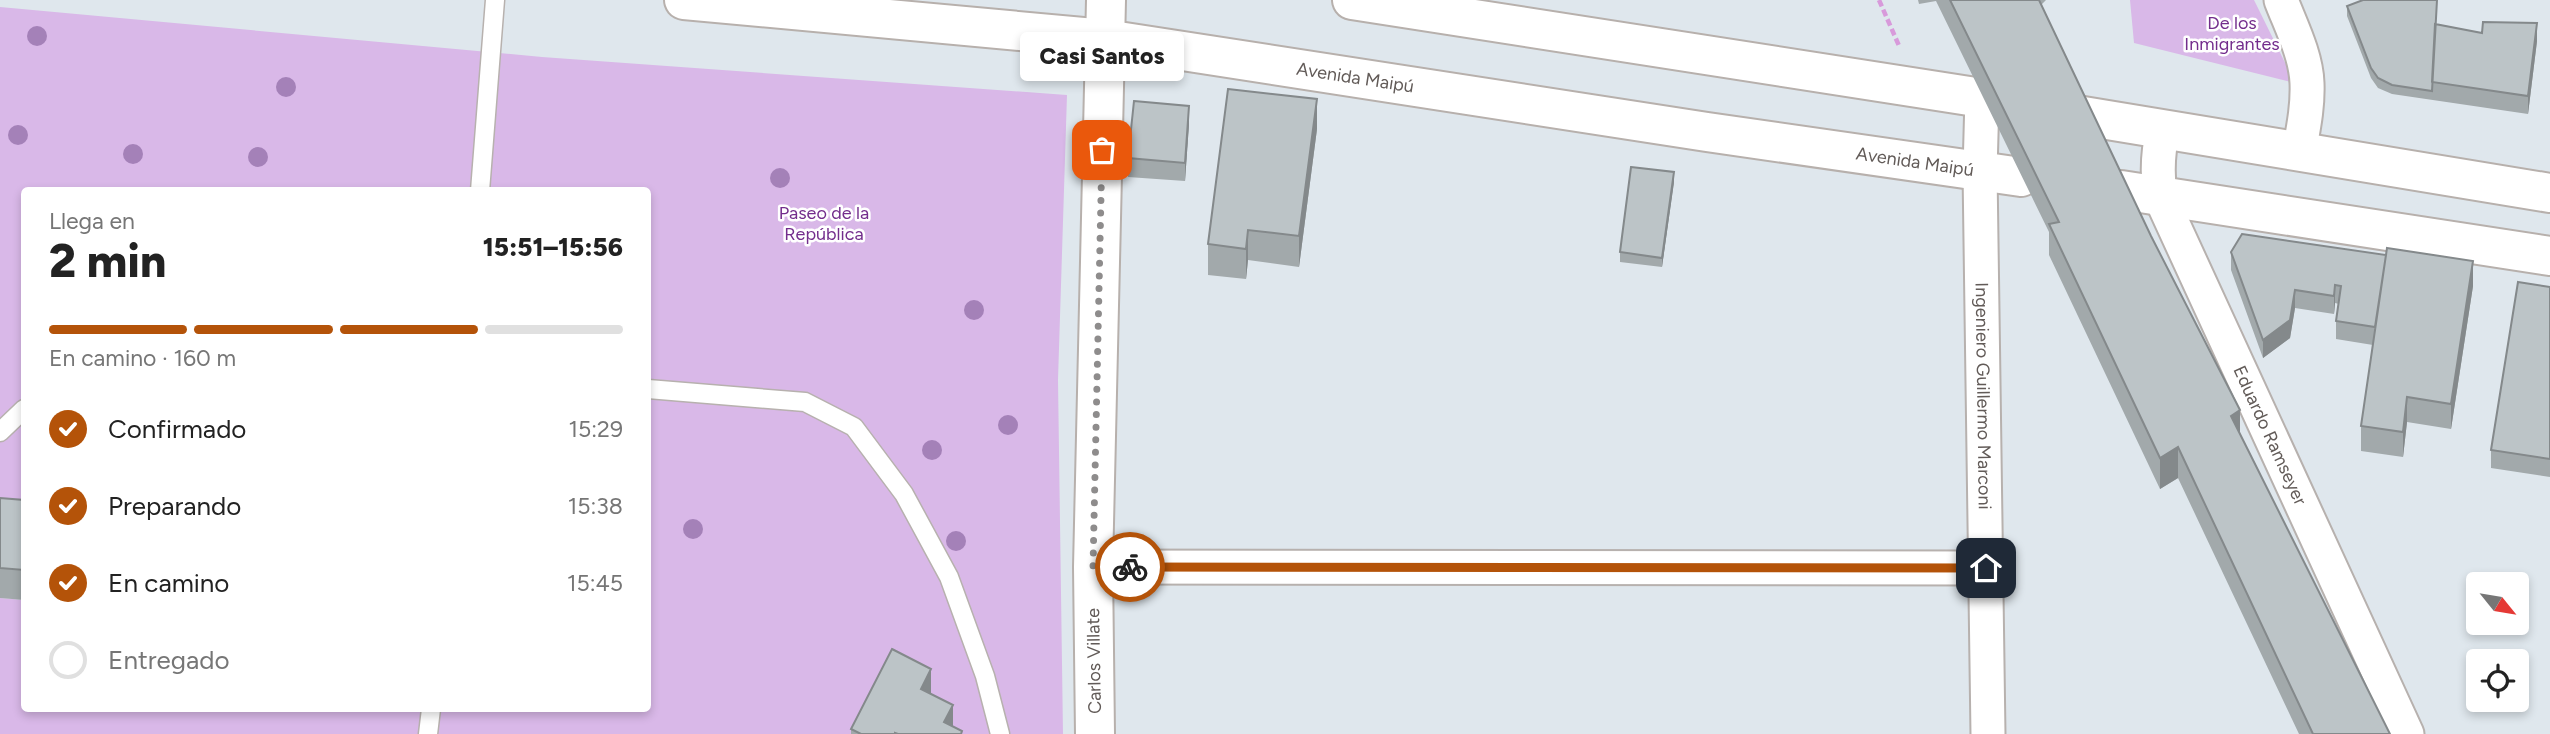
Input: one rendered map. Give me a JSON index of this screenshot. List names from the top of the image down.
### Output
{
  "streets": {
    "main road": ["Avenida Maipú", "Carlos Villate"],
    "street": ["Ingeniero Guillermo Marconi", "Eduardo Ramseyer"]
  },
  "crossings": [
    ["Avenida Maipú", "Ingeniero Guillermo Marconi"],
    ["Avenida Maipú", "Carlos Villate"]
  ],
  "parks": ["De los Inmigrantes", "Paseo de la República"],
  "places": ["Casi Santos"],
  "north": "bottom right",
  "page": {
    "bubble": "Casi Santos",
    "heading": ["2 min", "Llega en", "15:51–15:56"],
    "bar": "En camino · 160 m",
    "list": [
      ["Confirmado", "15:29"],
      ["Preparando", "15:38"],
      ["En camino", "15:45"],
      "Entregado"
    ]
  }
}
